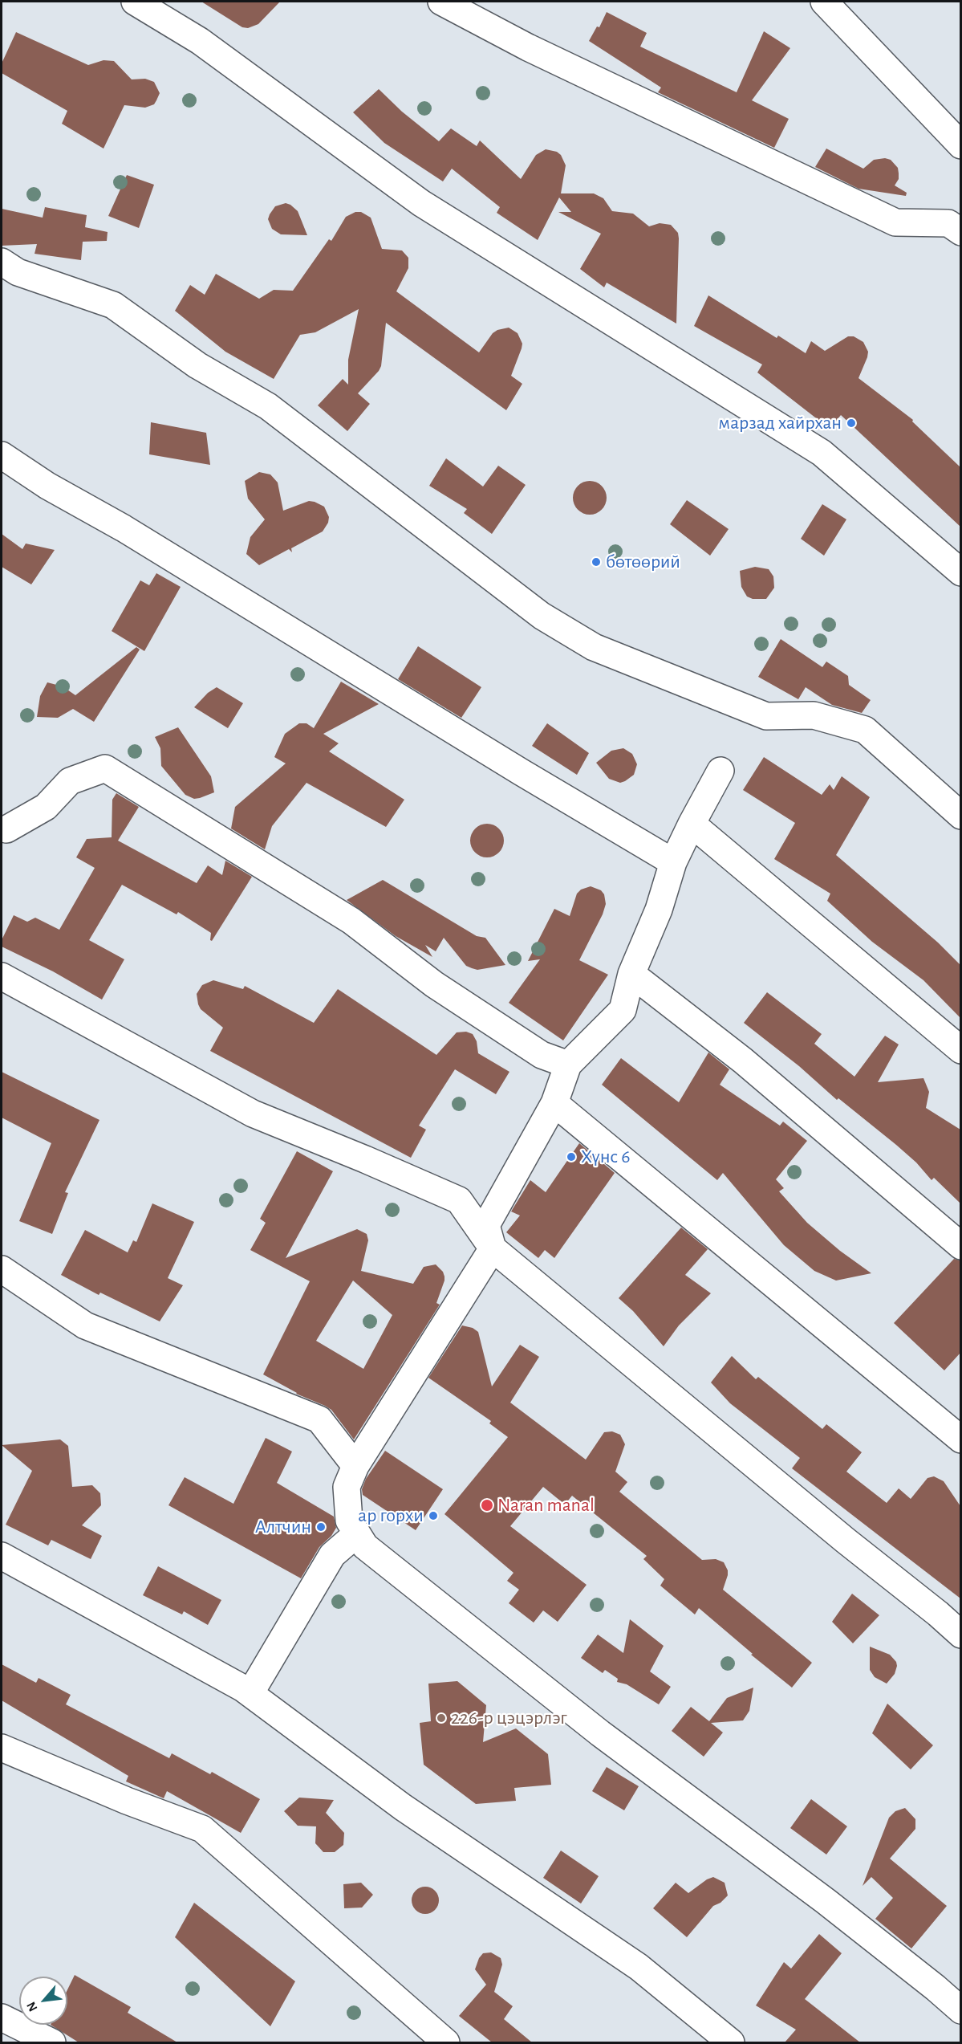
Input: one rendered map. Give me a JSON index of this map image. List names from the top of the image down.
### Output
{
  "places": [
    "марзад хайрхан",
    "бөтөөрий",
    "Хүнс 6",
    "Naran manal",
    "ар горхи",
    "Алтчин",
    "226-р цэцэрлэг"
  ],
  "north": "bottom left"
}
